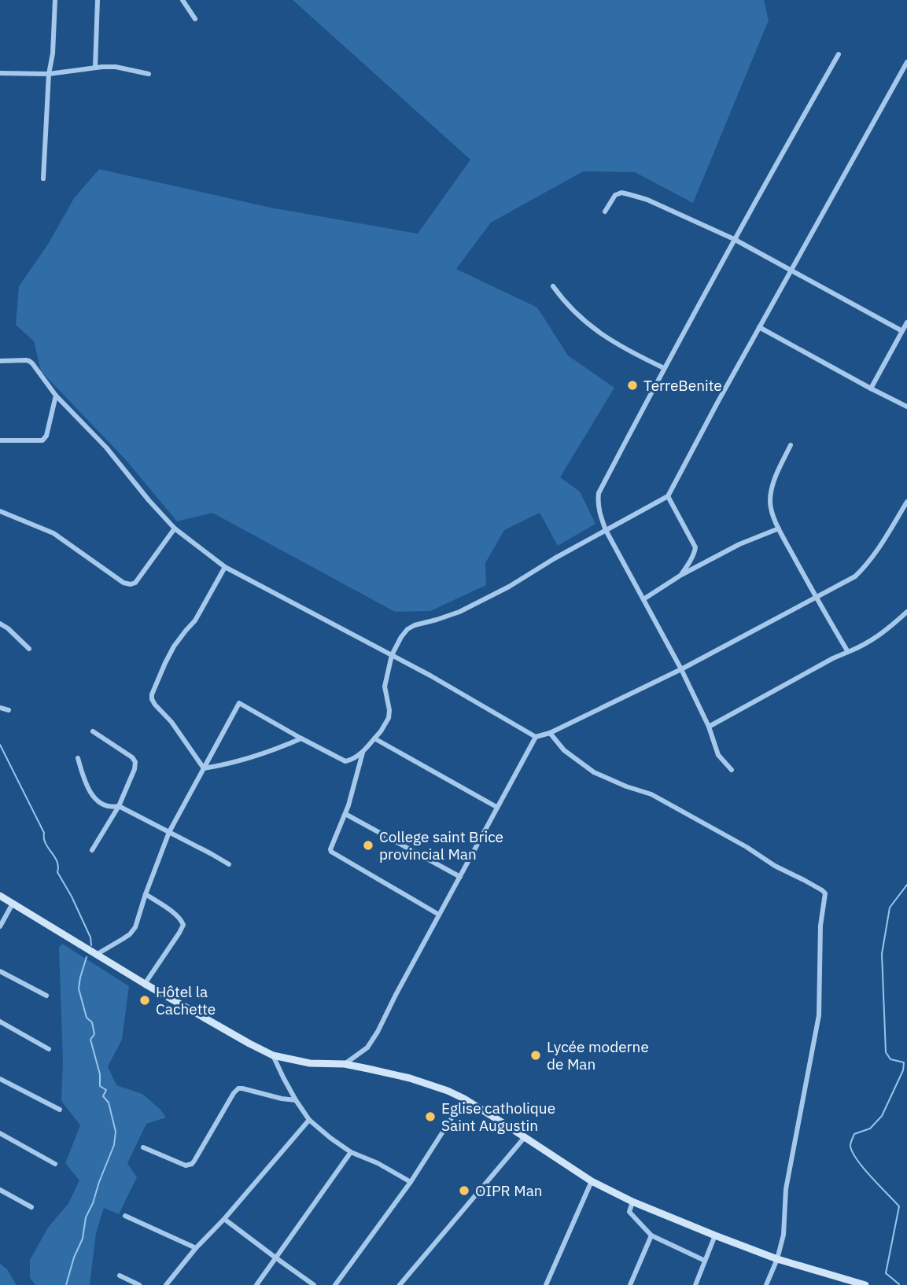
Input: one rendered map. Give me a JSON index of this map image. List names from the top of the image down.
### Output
{
  "places": [
    "TerreBenite",
    "College saint Brice provincial Man",
    "Hôtel la Cachette",
    "Lycée moderne de Man",
    "Eglise catholique Saint Augustin",
    "OIPR Man"
  ]
}
